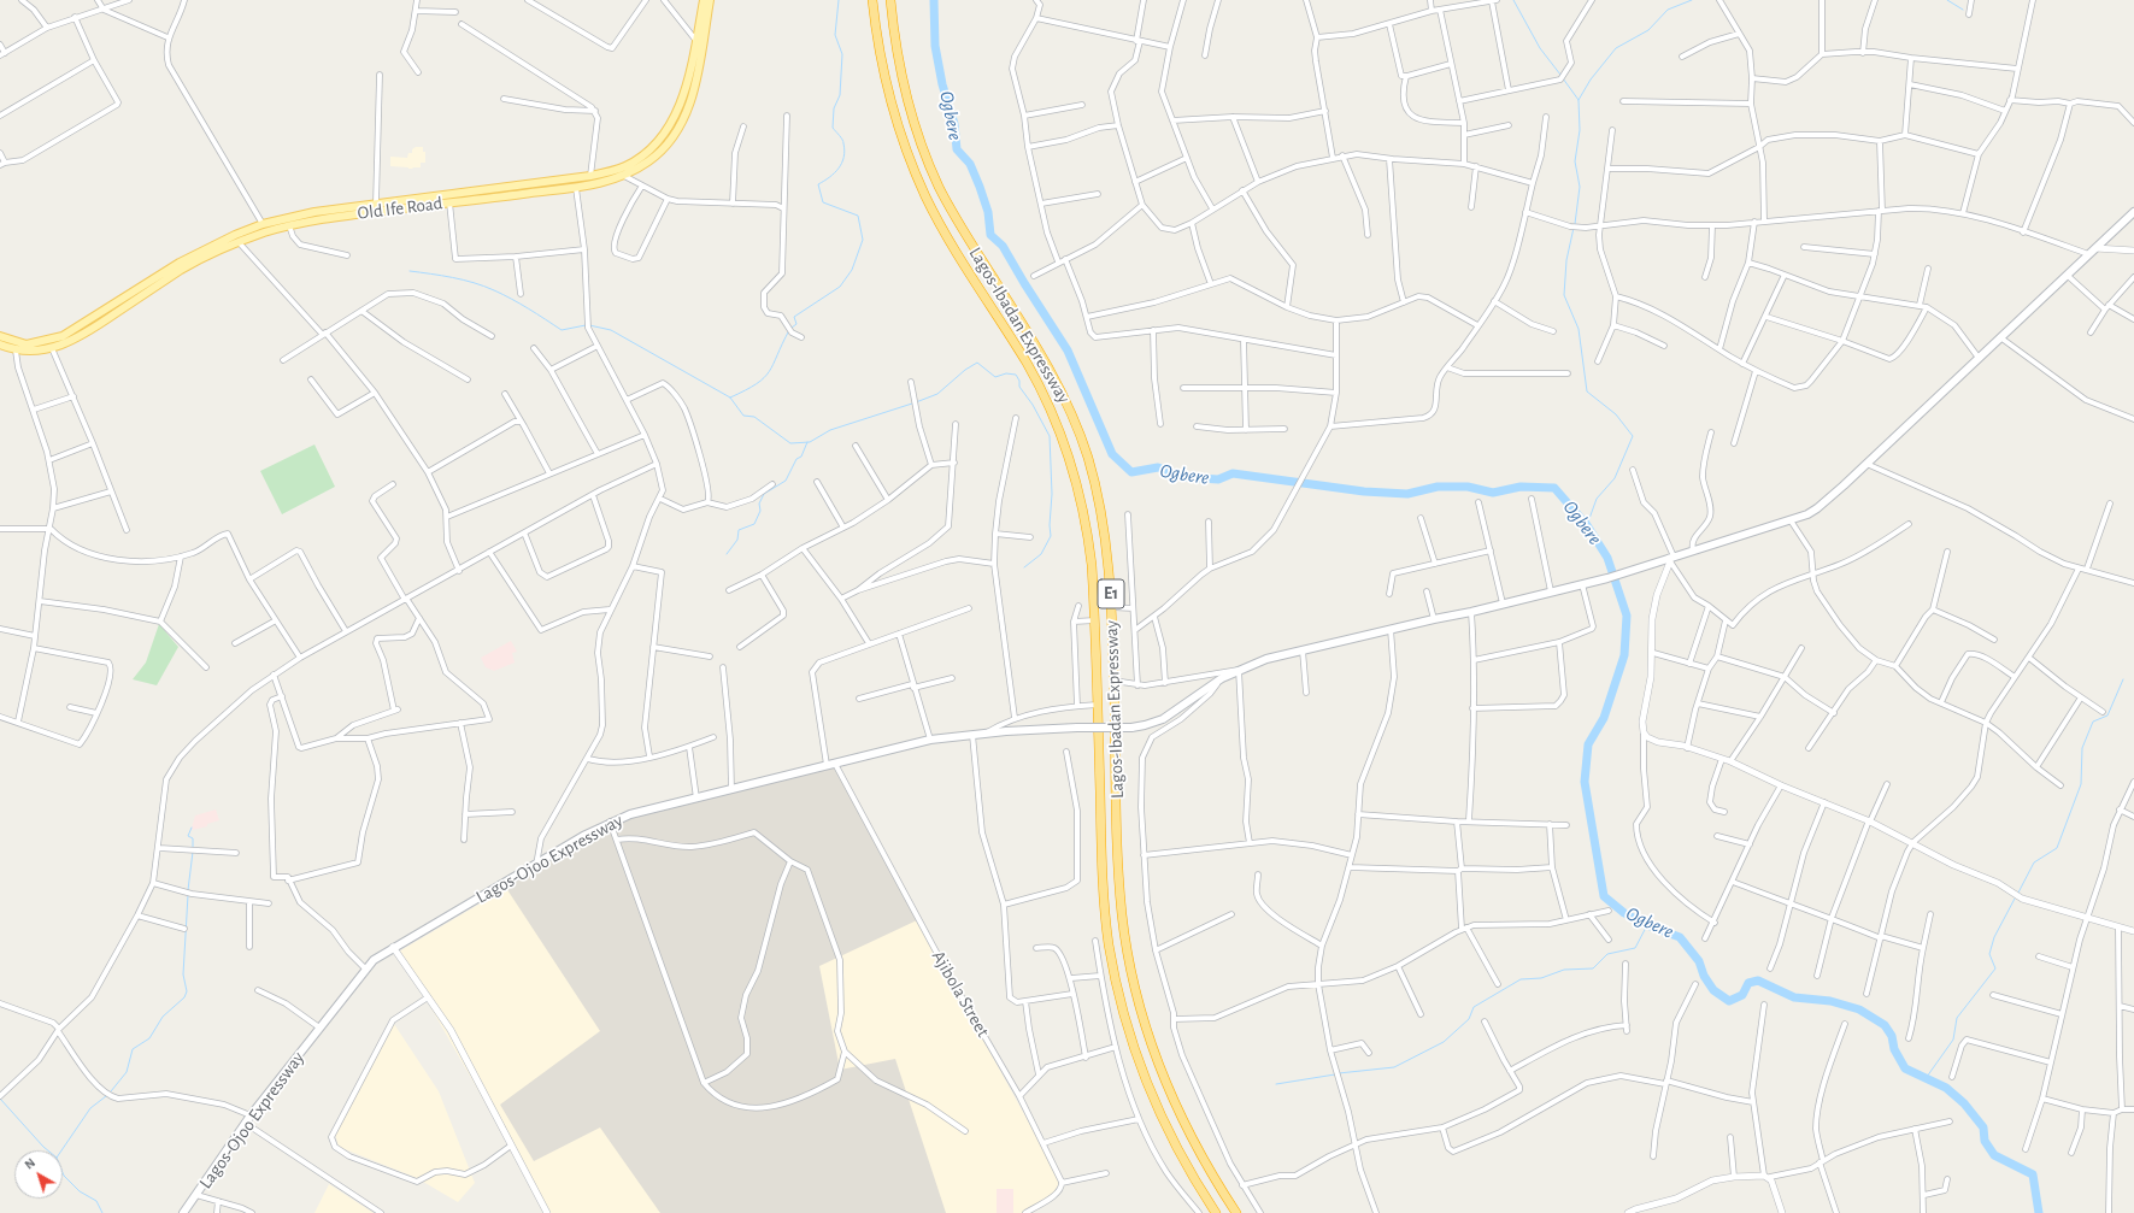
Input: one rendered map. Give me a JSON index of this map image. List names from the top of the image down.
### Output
{
  "streets": {
    "highway": ["Lagos-Ibadan Expressway", "E1"],
    "main road": ["Old Ife Road", "Lagos-Ojoo Expressway"],
    "street": ["Ajibola Street"]
  },
  "crossings": [
    ["Lagos-Ojoo Expressway", "Ajibola Street"]
  ],
  "water": ["Ogbere"],
  "north": "top left"
}
